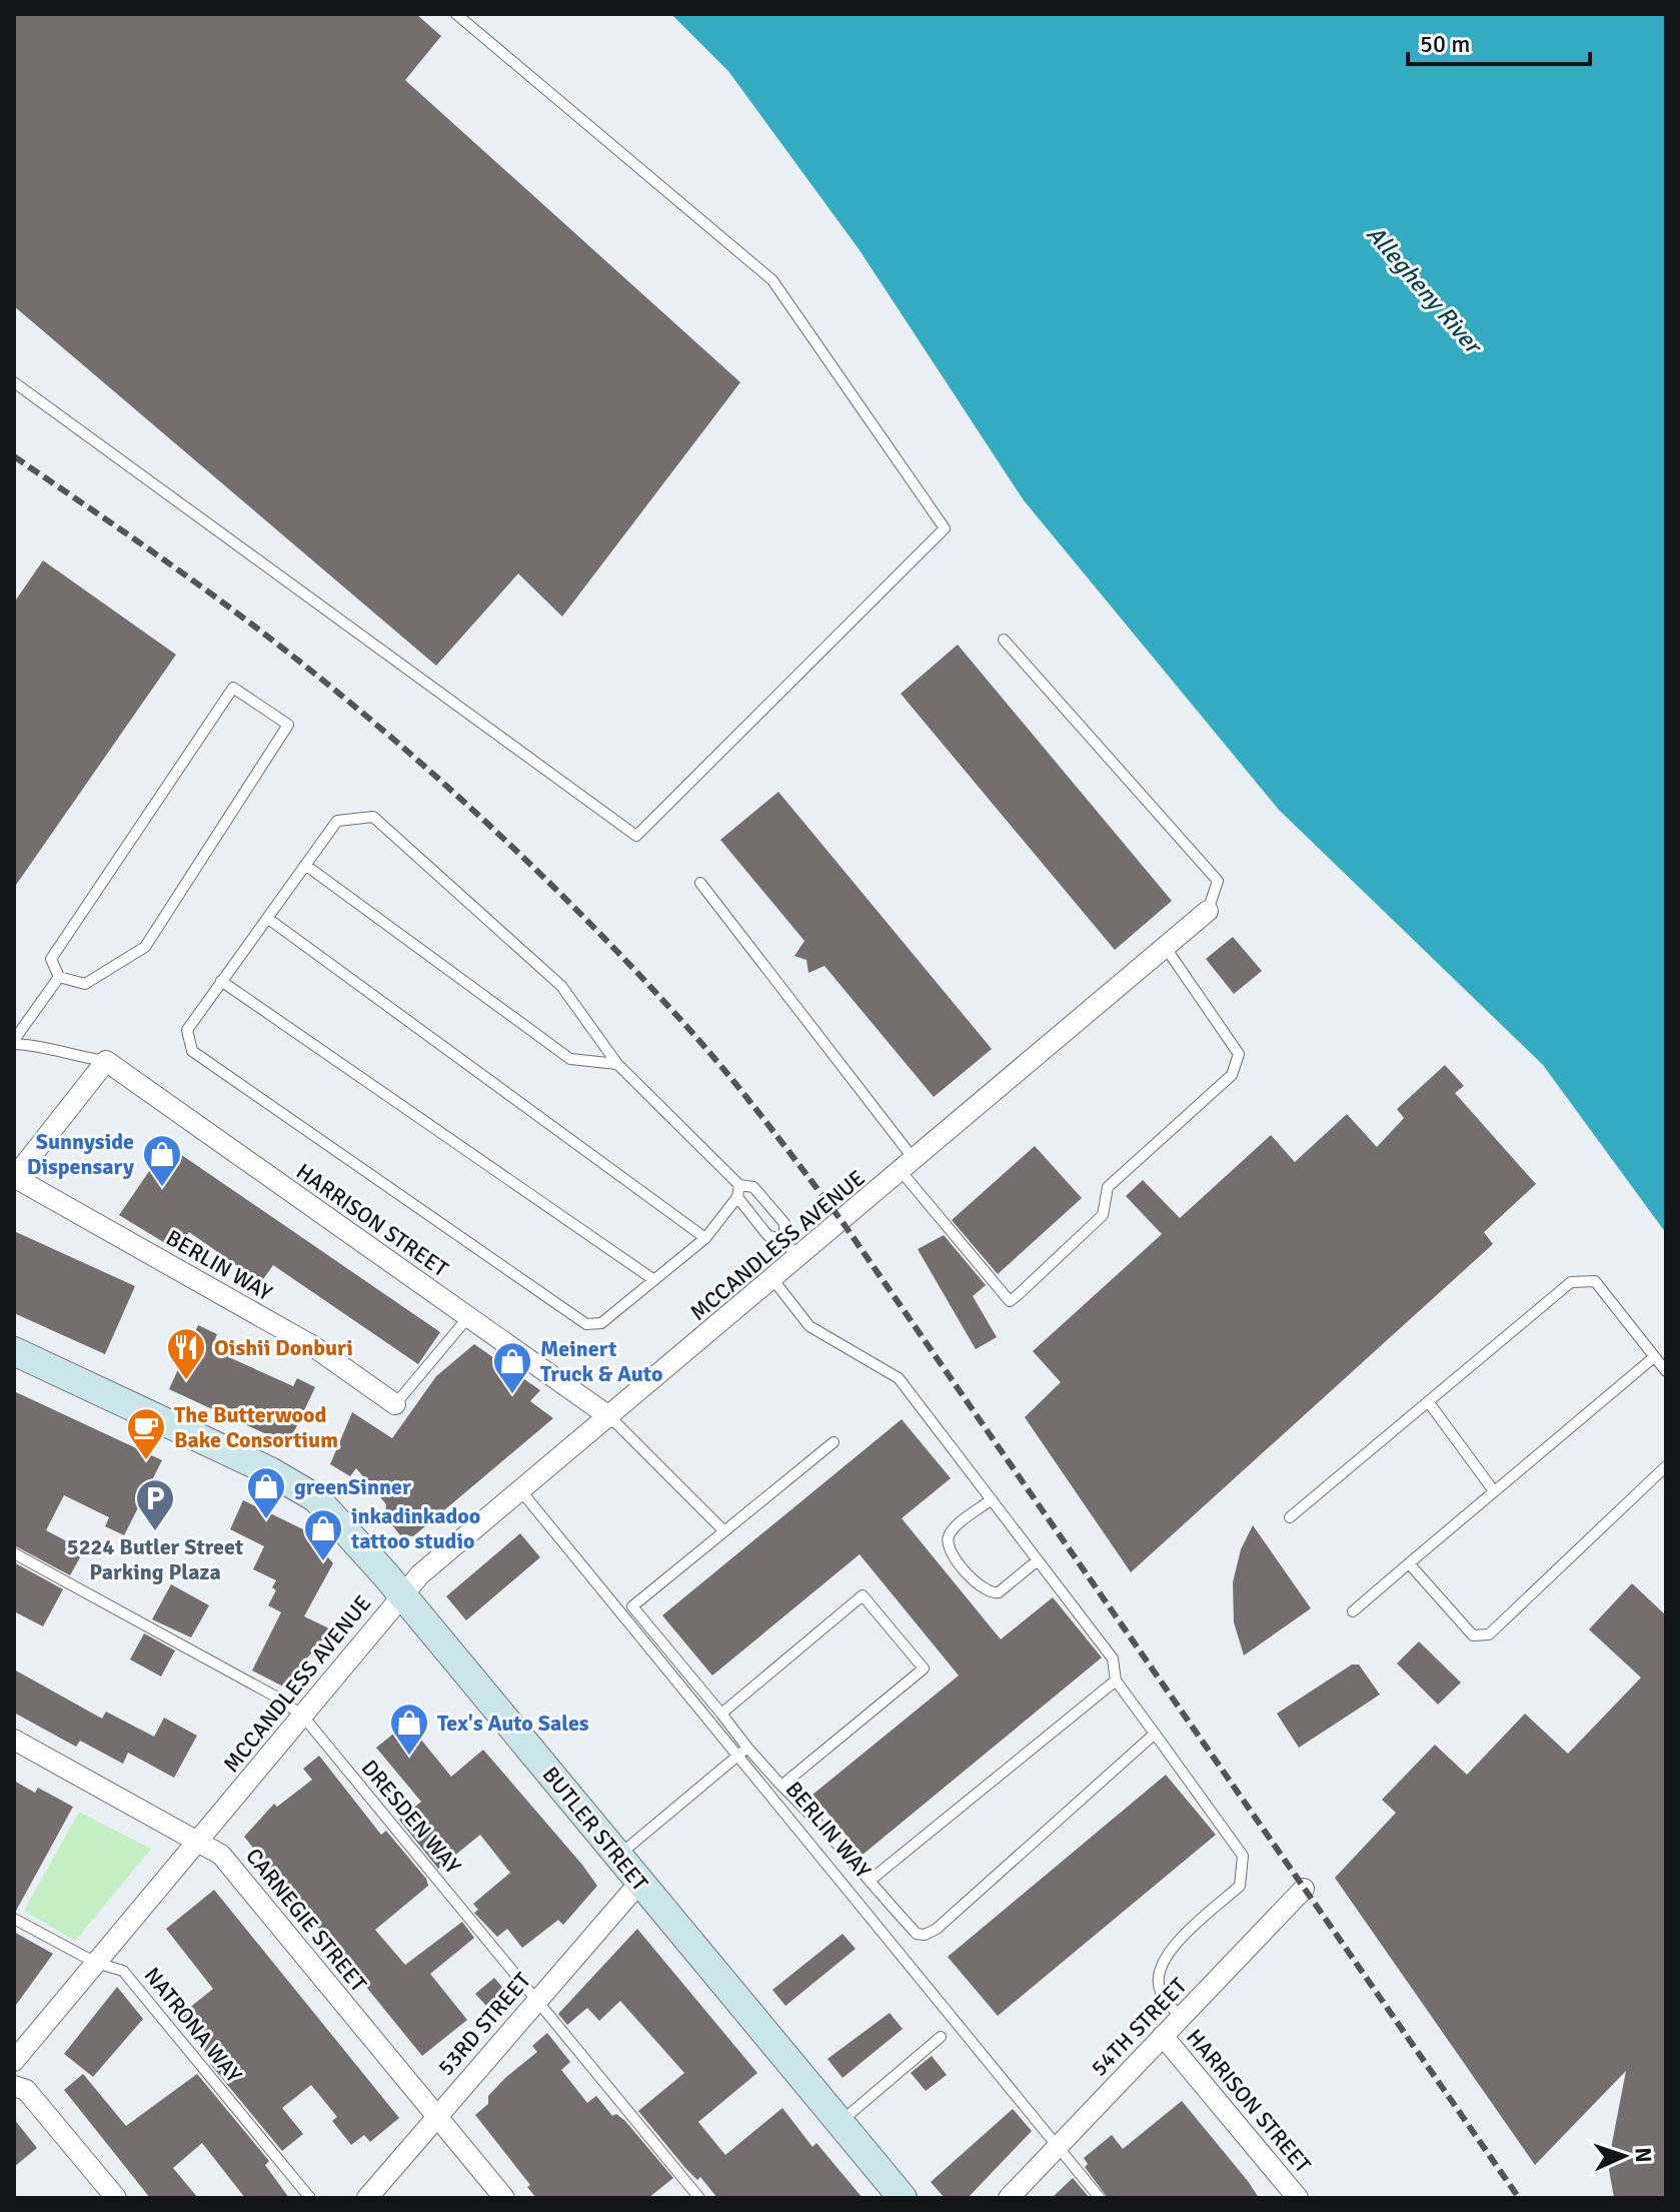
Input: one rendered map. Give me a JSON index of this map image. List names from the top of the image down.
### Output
{
  "streets": {
    "main road": ["BUTLER STREET"],
    "street": [
      "HARRISON STREET",
      "MCCANDLESS AVENUE",
      "BERLIN WAY",
      "CARNEGIE STREET",
      "53RD STREET",
      "54TH STREET"
    ],
    "lane": ["DRESDEN WAY", "NATRONA WAY"]
  },
  "crossings": [
    ["HARRISON STREET", "MCCANDLESS AVENUE"],
    ["HARRISON STREET", "54TH STREET"],
    ["MCCANDLESS AVENUE", "BERLIN WAY"],
    ["MCCANDLESS AVENUE", "DRESDEN WAY"],
    ["MCCANDLESS AVENUE", "BUTLER STREET"],
    ["MCCANDLESS AVENUE", "CARNEGIE STREET"],
    ["MCCANDLESS AVENUE", "NATRONA WAY"],
    ["BERLIN WAY", "54TH STREET"],
    ["DRESDEN WAY", "53RD STREET"],
    ["BUTLER STREET", "53RD STREET"],
    ["CARNEGIE STREET", "53RD STREET"]
  ],
  "water": ["Allegheny River"],
  "places": {
    "shop": [
      "Sunnyside Dispensary",
      "Meinert Truck & Auto",
      "greenSinner",
      "inkadinkadoo tattoo studio",
      "Tex's Auto Sales"
    ],
    "restaurant": ["Oishii Donburi"],
    "cafe": ["The Butterwood Bake Consortium"],
    "parking": ["5224 Butler Street Parking Plaza"]
  },
  "scale_bar": "50 m",
  "north": "right"
}
